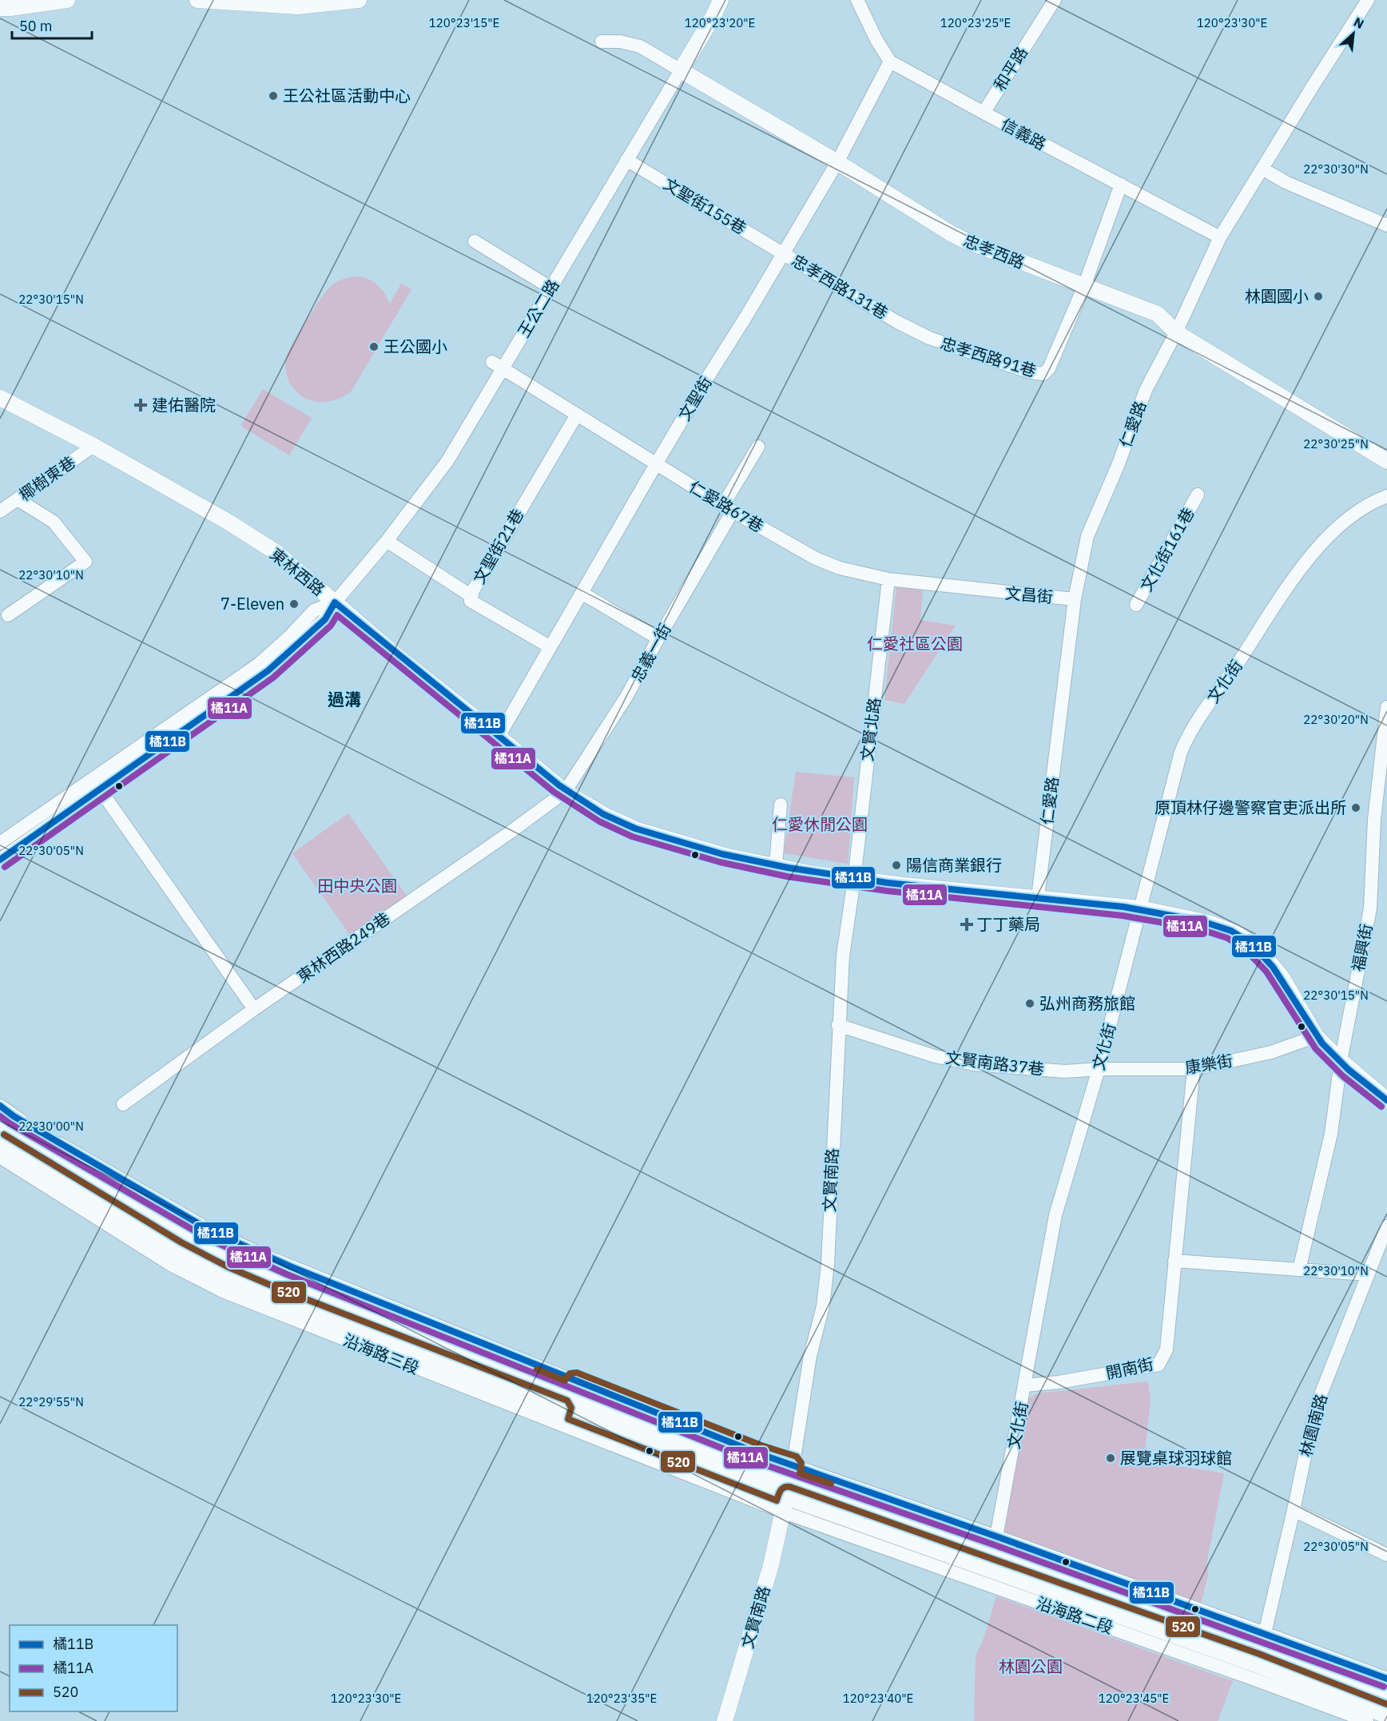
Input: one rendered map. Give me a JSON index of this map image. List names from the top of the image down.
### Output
{
  "streets": {
    "main road": ["沿海路三段", "沿海路二段"],
    "street": [
      "和平路",
      "信義路",
      "文聖街155巷",
      "忠孝西路",
      "忠孝西路131巷",
      "王公二路",
      "忠孝西路91巷",
      "文聖街",
      "仁愛路",
      "椰樹東巷",
      "仁愛路67巷",
      "文聖街21巷",
      "文化街161巷",
      "東林西路",
      "文昌街",
      "忠義一街",
      "文化街",
      "文賢北路",
      "東林西路249巷",
      "福興街",
      "文賢南路37巷",
      "康樂街",
      "文賢南路",
      "開南街",
      "林園南路"
    ]
  },
  "crossings": [
    ["和平路", "信義路"],
    ["信義路", "文聖街"],
    ["信義路", "仁愛路"],
    ["文聖街155巷", "忠孝西路131巷"],
    ["文聖街155巷", "王公二路"],
    ["文聖街155巷", "文聖街"],
    ["忠孝西路", "王公二路"],
    ["忠孝西路", "忠孝西路91巷"],
    ["忠孝西路", "文聖街"],
    ["忠孝西路", "仁愛路"],
    ["忠孝西路131巷", "忠孝西路91巷"],
    ["忠孝西路131巷", "文聖街"],
    ["王公二路", "仁愛路67巷"],
    ["王公二路", "東林西路"],
    ["文聖街", "仁愛路67巷"],
    ["文聖街", "文聖街21巷"],
    ["文聖街", "東林西路"],
    ["仁愛路", "東林西路"],
    ["仁愛路", "文昌街"],
    ["椰樹東巷", "東林西路"],
    ["仁愛路67巷", "文聖街21巷"],
    ["仁愛路67巷", "文昌街"],
    ["仁愛路67巷", "忠義一街"],
    ["仁愛路67巷", "文賢北路"],
    ["東林西路", "忠義一街"],
    ["東林西路", "文化街"],
    ["東林西路", "文賢北路"],
    ["東林西路", "東林西路249巷"],
    ["東林西路", "福興街"],
    ["東林西路", "康樂街"],
    ["東林西路", "文賢南路"],
    ["忠義一街", "東林西路249巷"],
    ["文化街", "文賢南路37巷"],
    ["文化街", "康樂街"],
    ["文化街", "開南街"],
    ["文化街", "沿海路二段"],
    ["文賢北路", "文賢南路"],
    ["文賢南路37巷", "康樂街"],
    ["文賢南路37巷", "文賢南路"],
    ["康樂街", "開南街"],
    ["文賢南路", "沿海路三段"],
    ["文賢南路", "沿海路二段"],
    ["沿海路三段", "沿海路二段"],
    ["林園南路", "沿海路二段"]
  ],
  "districts": ["過溝"],
  "parks": [
    "仁愛社區公園",
    "仁愛休閒公園",
    "田中央公園",
    "林園公園"
  ],
  "places": {
    "other": [
      "王公社區活動中心",
      "林園國小",
      "王公國小",
      "7-Eleven",
      "原頂林仔邊警察官吏派出所",
      "陽信商業銀行",
      "弘州商務旅館",
      "展覽桌球羽球館"
    ],
    "health": ["建佑醫院", "丁丁藥局"]
  },
  "lines": ["transit line 橘11B", "transit line 橘11A", "transit line 520"],
  "legend": ["橘11B", "橘11A", "520"],
  "scale_bar": "50 m",
  "north": "top right",
  "coordinates": [
    "120°23'15\"E",
    "120°23'20\"E",
    "120°23'25\"E",
    "120°23'30\"E",
    "22°30'30\"N",
    "22°30'15\"N",
    "22°30'25\"N",
    "22°30'10\"N",
    "22°30'20\"N",
    "22°30'05\"N",
    "22°30'00\"N",
    "22°29'55\"N",
    "120°23'35\"E",
    "120°23'40\"E",
    "120°23'45\"E"
  ]
}
